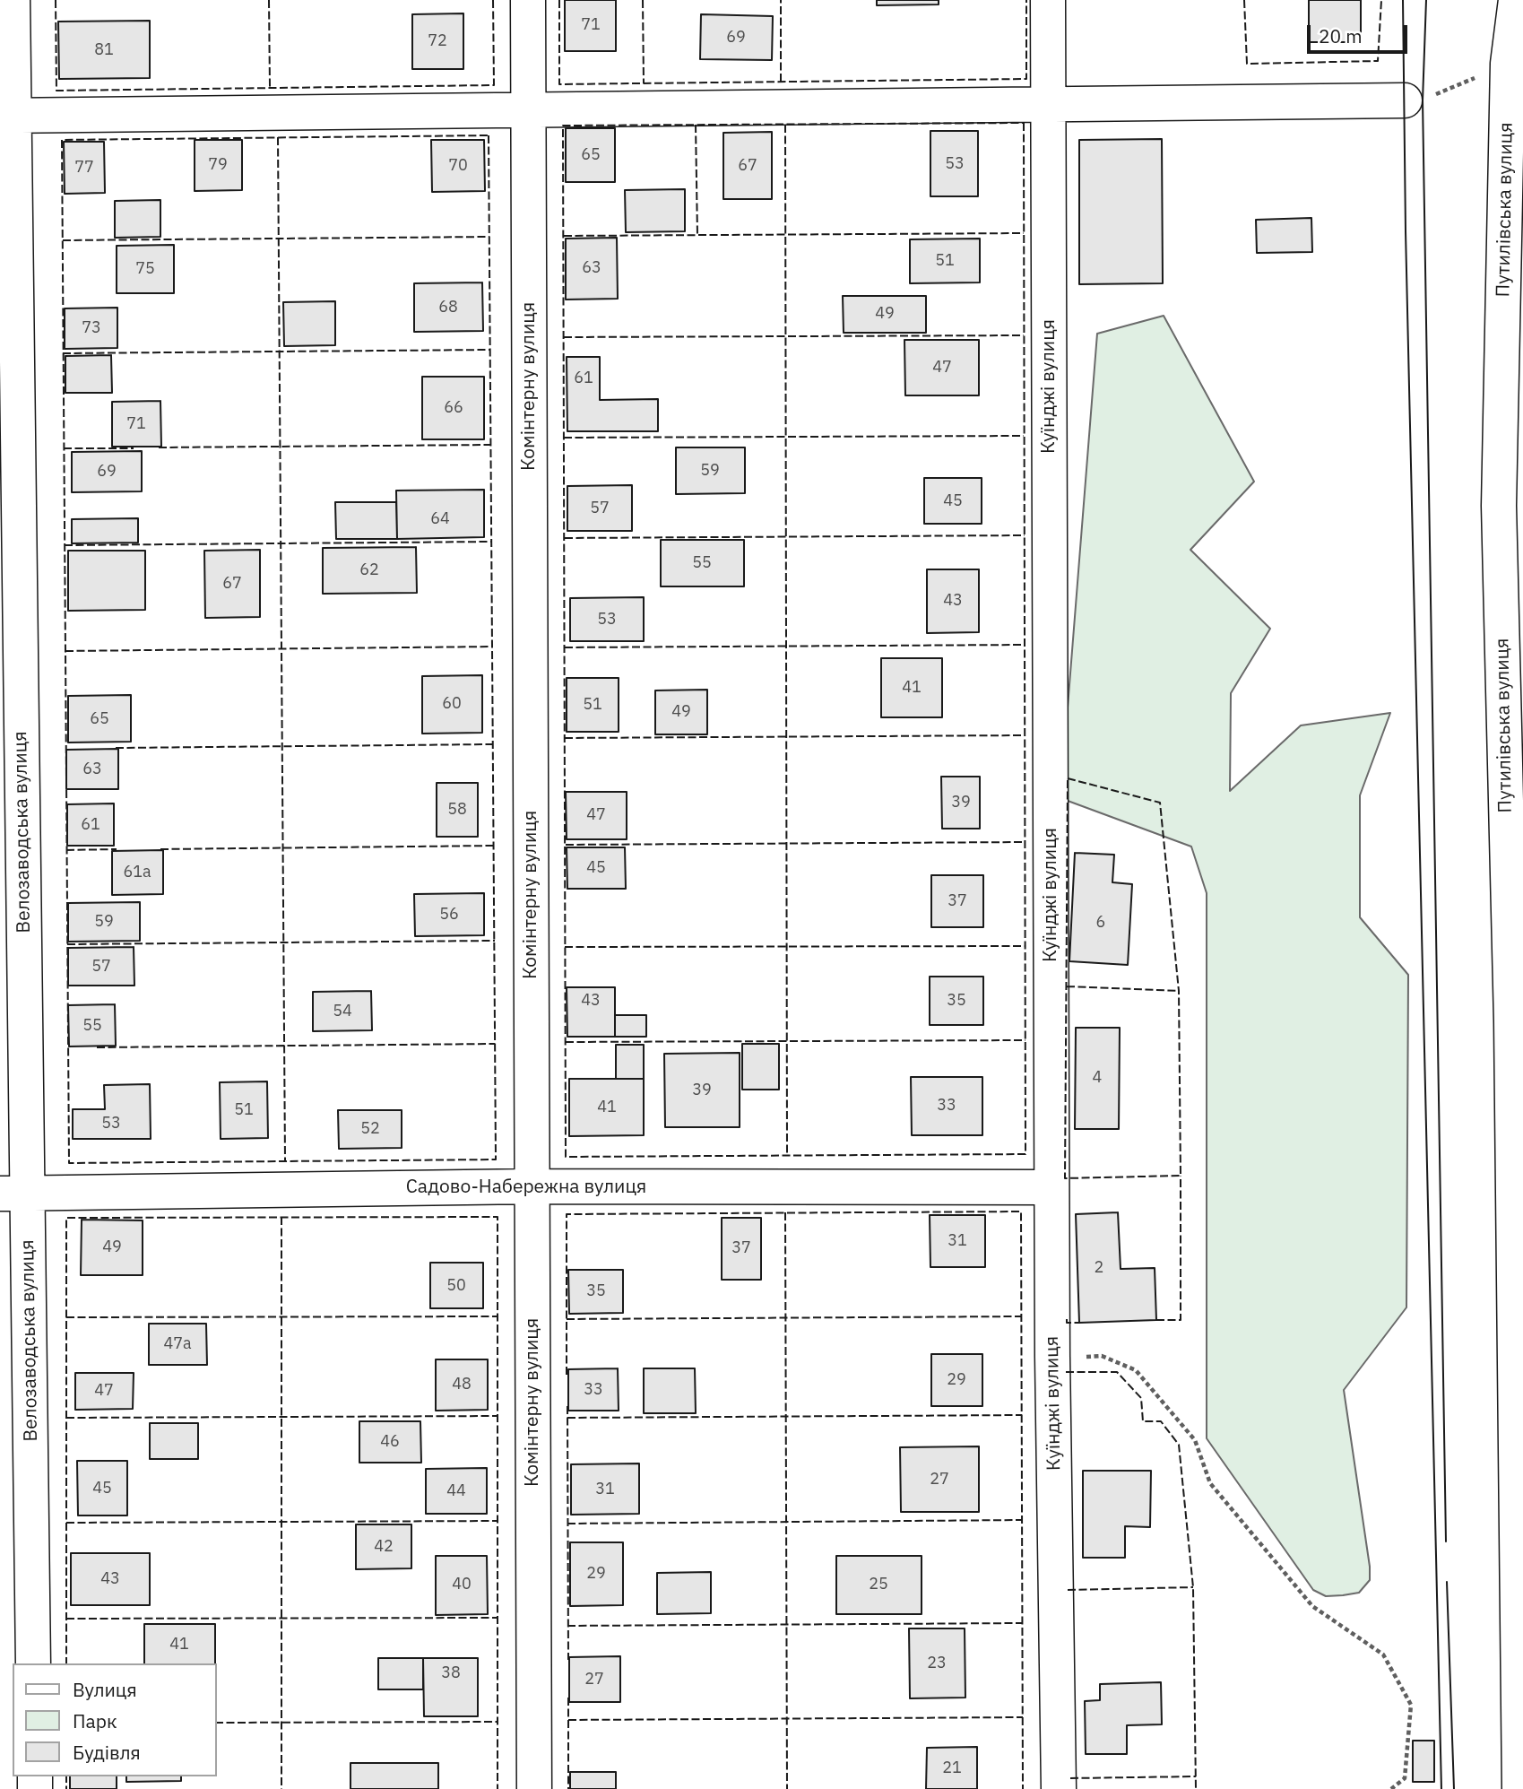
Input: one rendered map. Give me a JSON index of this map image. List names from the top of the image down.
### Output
{
  "streets": {
    "street": [
      "Путилівська вулиця",
      "Комінтерну вулиця",
      "Куїнджі вулиця",
      "Велозаводська вулиця",
      "Садово-Набережна вулиця"
    ]
  },
  "crossings": [
    ["Комінтерну вулиця", "Садово-Набережна вулиця"],
    ["Куїнджі вулиця", "Садово-Набережна вулиця"],
    ["Велозаводська вулиця", "Садово-Набережна вулиця"]
  ],
  "house_numbers": [
    "71",
    "69",
    "72",
    "81",
    "65",
    "53",
    "79",
    "70",
    "67",
    "77",
    "51",
    "63",
    "75",
    "68",
    "49",
    "73",
    "47",
    "61",
    "66",
    "71",
    "59",
    "69",
    "45",
    "57",
    "64",
    "55",
    "62",
    "67",
    "43",
    "53",
    "41",
    "60",
    "51",
    "49",
    "65",
    "63",
    "39",
    "58",
    "47",
    "61",
    "45",
    "61а",
    "37",
    "56",
    "59",
    "6",
    "57",
    "43",
    "35",
    "54",
    "55",
    "4",
    "39",
    "33",
    "41",
    "51",
    "53",
    "52",
    "31",
    "49",
    "37",
    "2",
    "50",
    "35",
    "47а",
    "29",
    "48",
    "33",
    "47",
    "46",
    "27",
    "45",
    "31",
    "44",
    "42",
    "29",
    "43",
    "40",
    "25",
    "41",
    "23",
    "38",
    "27",
    "21"
  ],
  "legend": ["Вулиця", "Парк", "Будівля"],
  "scale_bar": "20 m"
}
